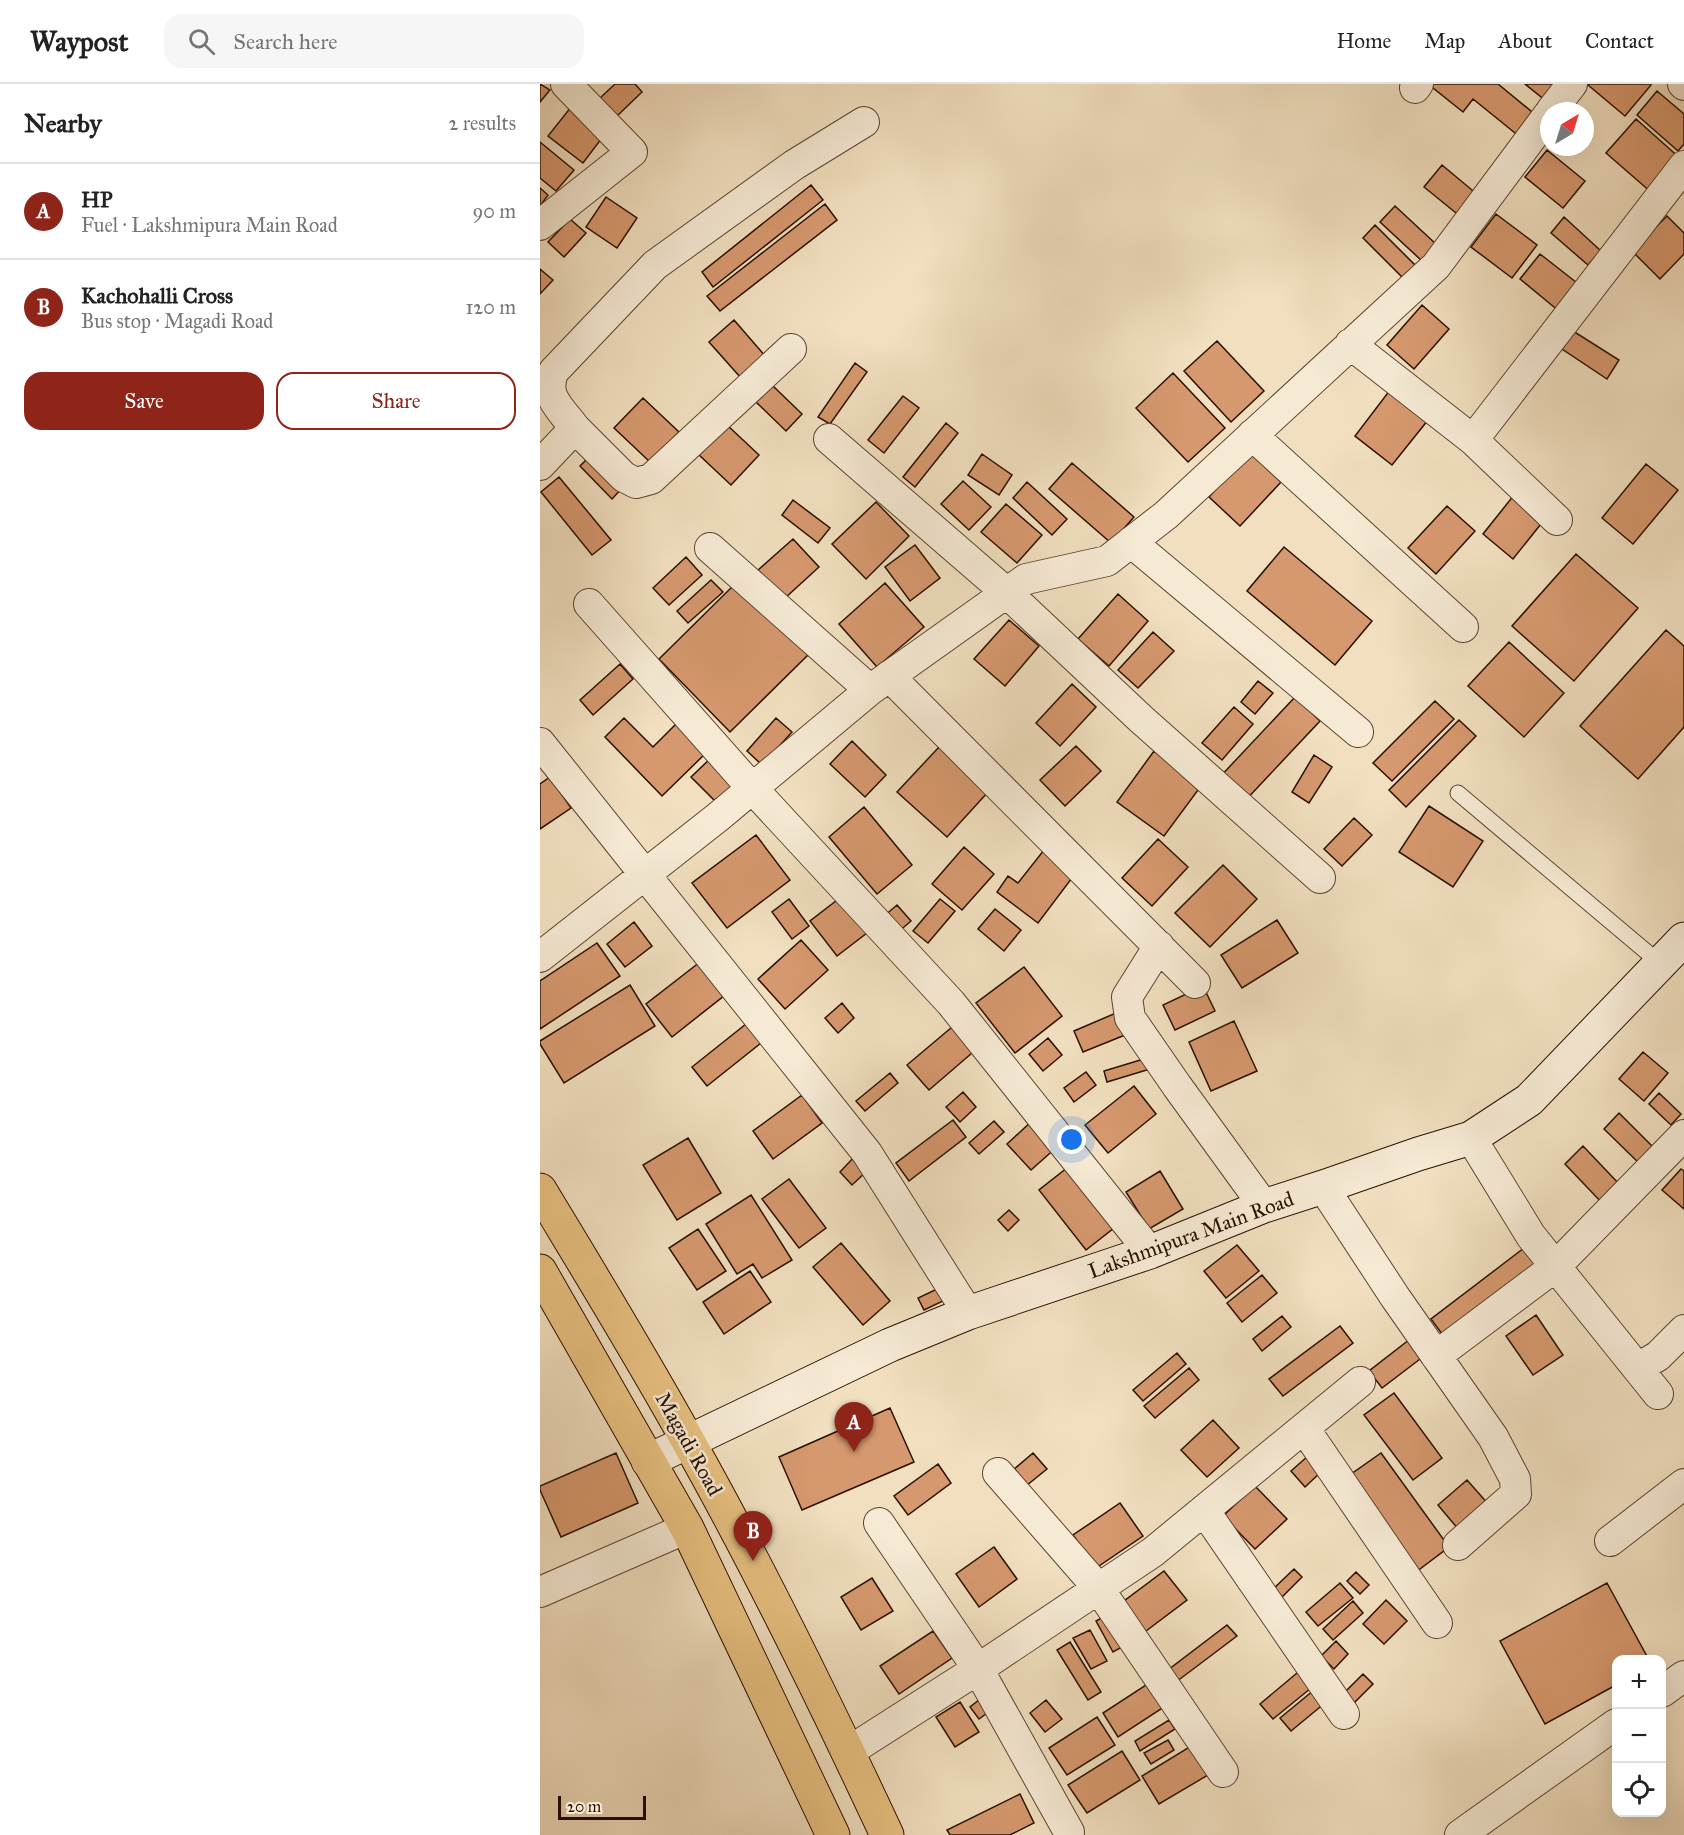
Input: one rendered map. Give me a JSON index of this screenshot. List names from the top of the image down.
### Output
{
  "streets": {
    "main road": ["Lakshmipura Main Road", "Magadi Road"]
  },
  "crossings": [
    ["Lakshmipura Main Road", "Magadi Road"]
  ],
  "scale_bar": "20 m",
  "north": "top right",
  "page": {
    "header": "Waypost",
    "search": "Search here",
    "nav": [
      "Home",
      "Map",
      "About",
      "Contact"
    ],
    "heading": ["Nearby", "2 results"],
    "list": [
      {
        "mark": "A",
        "name": "HP",
        "note": "Fuel · Lakshmipura Main Road",
        "value": "90 m"
      },
      {
        "mark": "B",
        "name": "Kachohalli Cross",
        "note": "Bus stop · Magadi Road",
        "value": "120 m"
      }
    ],
    "buttons": ["Save", "Share"],
    "pins": ["A", "B"],
    "map_buttons": ["+", "−"],
    "scale": "20 m"
  }
}
